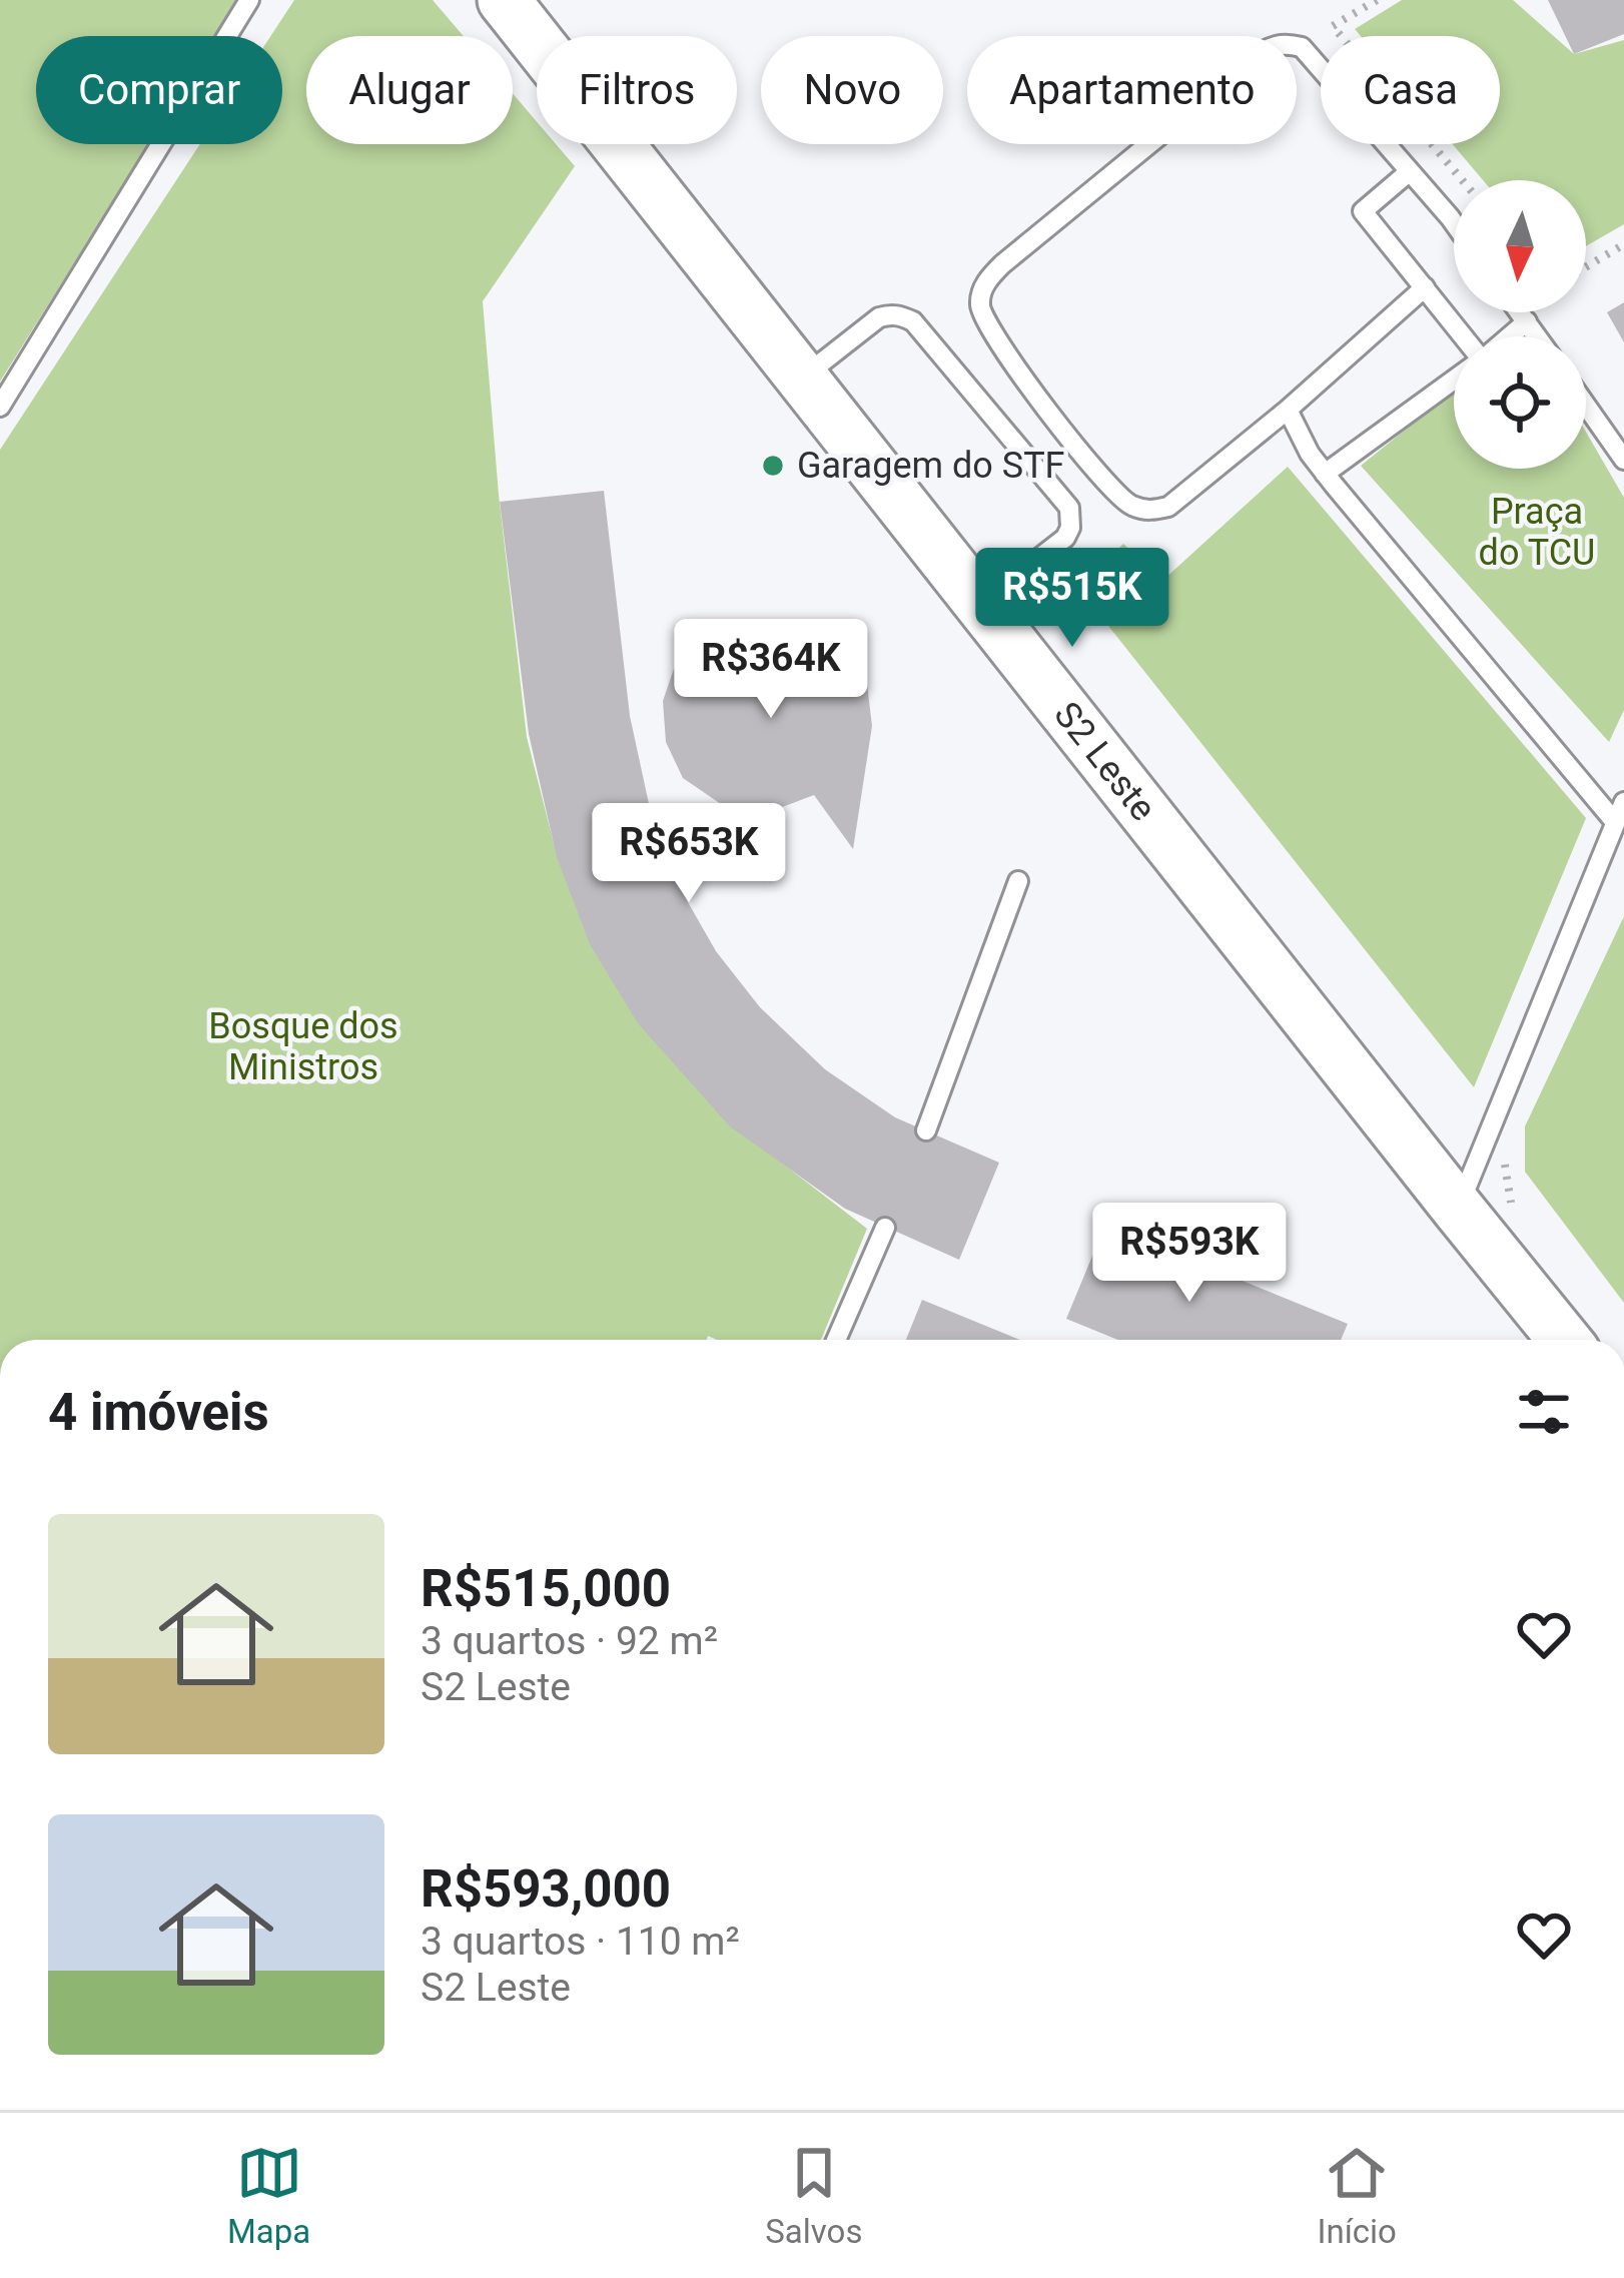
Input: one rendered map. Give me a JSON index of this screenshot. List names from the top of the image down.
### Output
{
  "streets": {
    "main road": ["S2 Leste"]
  },
  "parks": ["Praça do TCU", "Bosque dos Ministros"],
  "places": ["Garagem do STF"],
  "north": "bottom",
  "page": {
    "chip": [
      "Comprar",
      "Alugar",
      "Filtros",
      "Novo",
      "Apartamento",
      "Casa"
    ],
    "price": [
      "R$515K",
      "R$364K",
      "R$653K",
      "R$593K"
    ],
    "heading": "4 imóveis",
    "list": [
      {
        "name": "R$515,000",
        "note": "3 quartos · 92 m² · S2 Leste"
      },
      {
        "name": "R$593,000",
        "note": "3 quartos · 110 m² · S2 Leste"
      }
    ],
    "tabs": ["Mapa", "Salvos", "Início"]
  }
}
